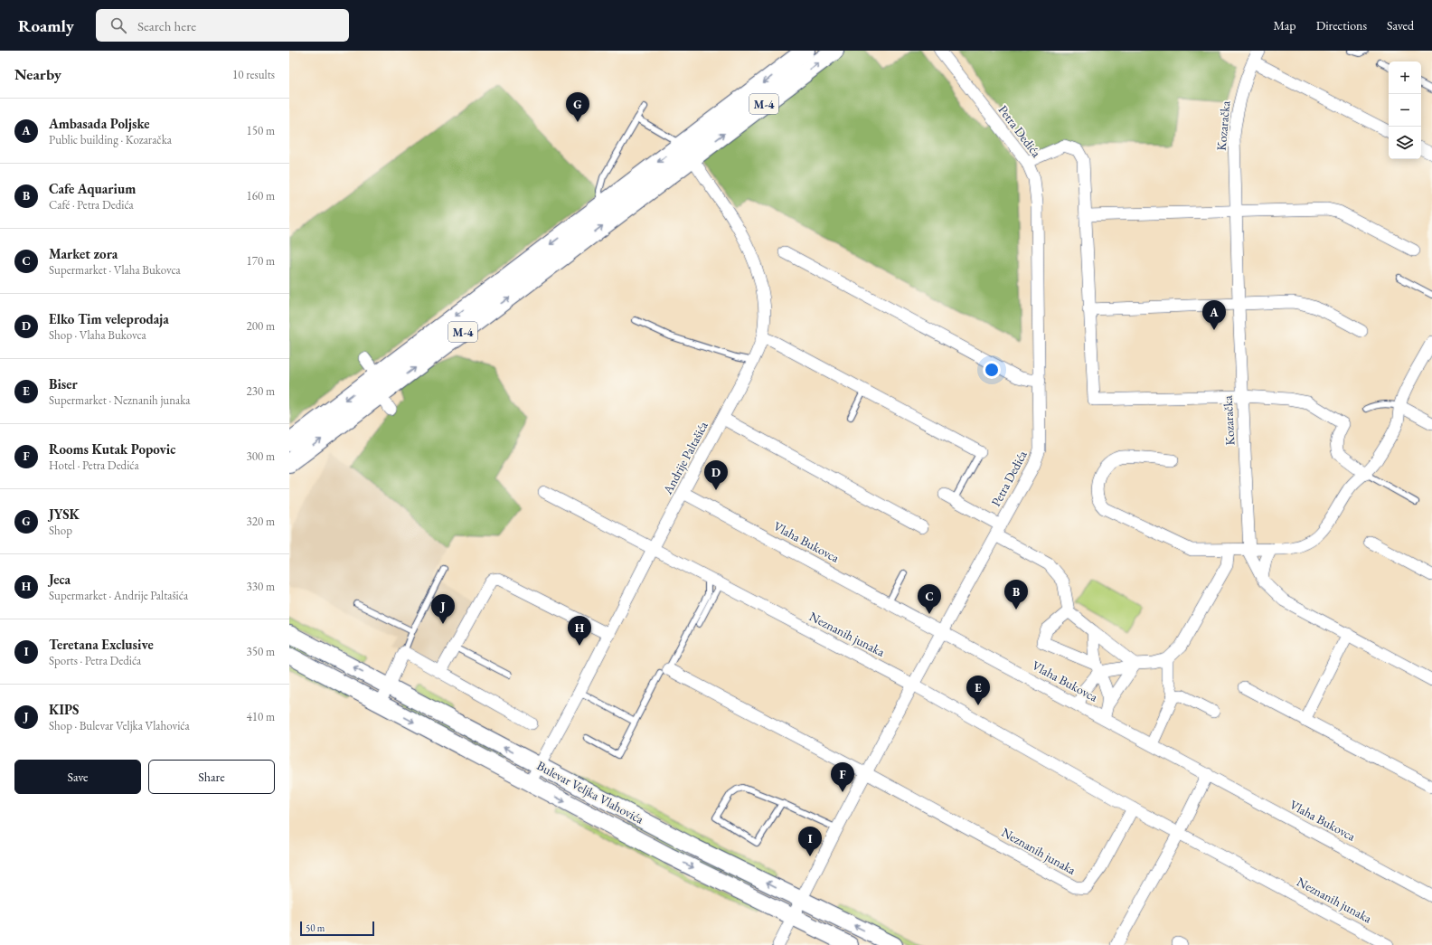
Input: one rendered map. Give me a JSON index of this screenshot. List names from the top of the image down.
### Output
{
  "streets": {
    "main road": ["M-4", "Bulevar Veljka Vlahovića"],
    "street": [
      "Kozaračka",
      "Petra Dedića",
      "Andrije Paltašića",
      "Vlaha Bukovca",
      "Neznanih junaka"
    ]
  },
  "crossings": [
    ["M-4", "Andrije Paltašića"],
    ["Petra Dedića", "Vlaha Bukovca"],
    ["Petra Dedića", "Neznanih junaka"],
    ["Petra Dedića", "Bulevar Veljka Vlahovića"],
    ["Andrije Paltašića", "Vlaha Bukovca"],
    ["Andrije Paltašića", "Neznanih junaka"],
    ["Andrije Paltašića", "Bulevar Veljka Vlahovića"]
  ],
  "scale_bar": "50 m",
  "page": {
    "header": "Roamly",
    "search": "Search here",
    "nav": ["Map", "Directions", "Saved"],
    "heading": ["Nearby", "10 results"],
    "map_buttons": ["+", "−"],
    "pins": [
      "G",
      "A",
      "D",
      "B",
      "C",
      "J",
      "H",
      "E",
      "F",
      "I"
    ],
    "list": [
      {
        "mark": "A",
        "name": "Ambasada Poljske",
        "note": "Public building · Kozaračka",
        "value": "150 m"
      },
      {
        "mark": "B",
        "name": "Cafe Aquarium",
        "note": "Café · Petra Dedića",
        "value": "160 m"
      },
      {
        "mark": "C",
        "name": "Market zora",
        "note": "Supermarket · Vlaha Bukovca",
        "value": "170 m"
      },
      {
        "mark": "D",
        "name": "Elko Tim veleprodaja",
        "note": "Shop · Vlaha Bukovca",
        "value": "200 m"
      },
      {
        "mark": "E",
        "name": "Biser",
        "note": "Supermarket · Neznanih junaka",
        "value": "230 m"
      },
      {
        "mark": "F",
        "name": "Rooms Kutak Popovic",
        "note": "Hotel · Petra Dedića",
        "value": "300 m"
      },
      {
        "mark": "G",
        "name": "JYSK",
        "note": "Shop",
        "value": "320 m"
      },
      {
        "mark": "H",
        "name": "Jeca",
        "note": "Supermarket · Andrije Paltašića",
        "value": "330 m"
      },
      {
        "mark": "I",
        "name": "Teretana Exclusive",
        "note": "Sports · Petra Dedića",
        "value": "350 m"
      },
      {
        "mark": "J",
        "name": "KIPS",
        "note": "Shop · Bulevar Veljka Vlahovića",
        "value": "410 m"
      }
    ],
    "buttons": ["Save", "Share"],
    "scale": "50 m"
  }
}
